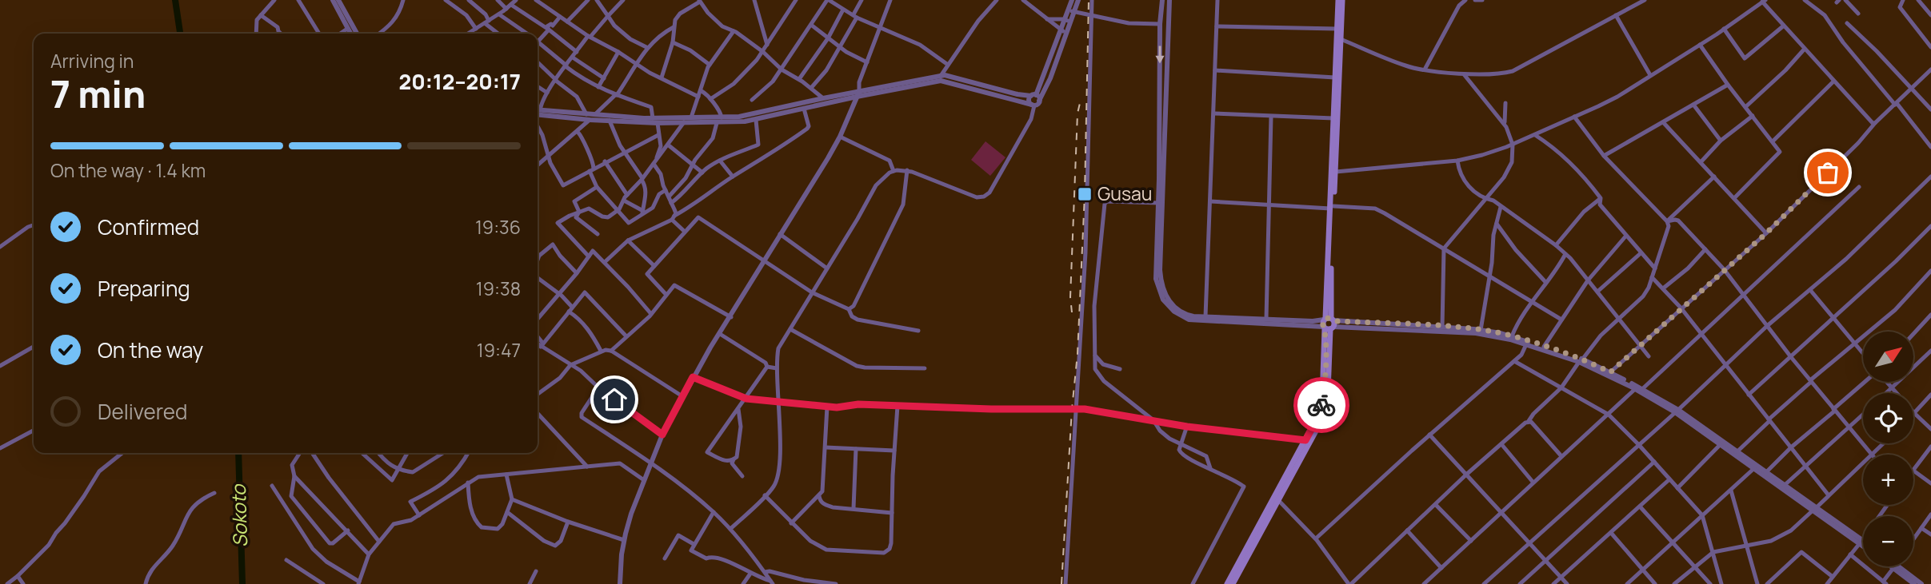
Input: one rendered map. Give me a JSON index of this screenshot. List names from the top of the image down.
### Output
{
  "water": ["Sokoto"],
  "places": {
    "transit": ["Gusau"]
  },
  "north": "top right",
  "page": {
    "heading": ["7 min", "Arriving in", "20:12–20:17"],
    "bar": "On the way · 1.4 km",
    "list": [
      ["Confirmed", "19:36"],
      ["Preparing", "19:38"],
      ["On the way", "19:47"],
      "Delivered"
    ],
    "map_buttons": ["+", "−"]
  }
}
